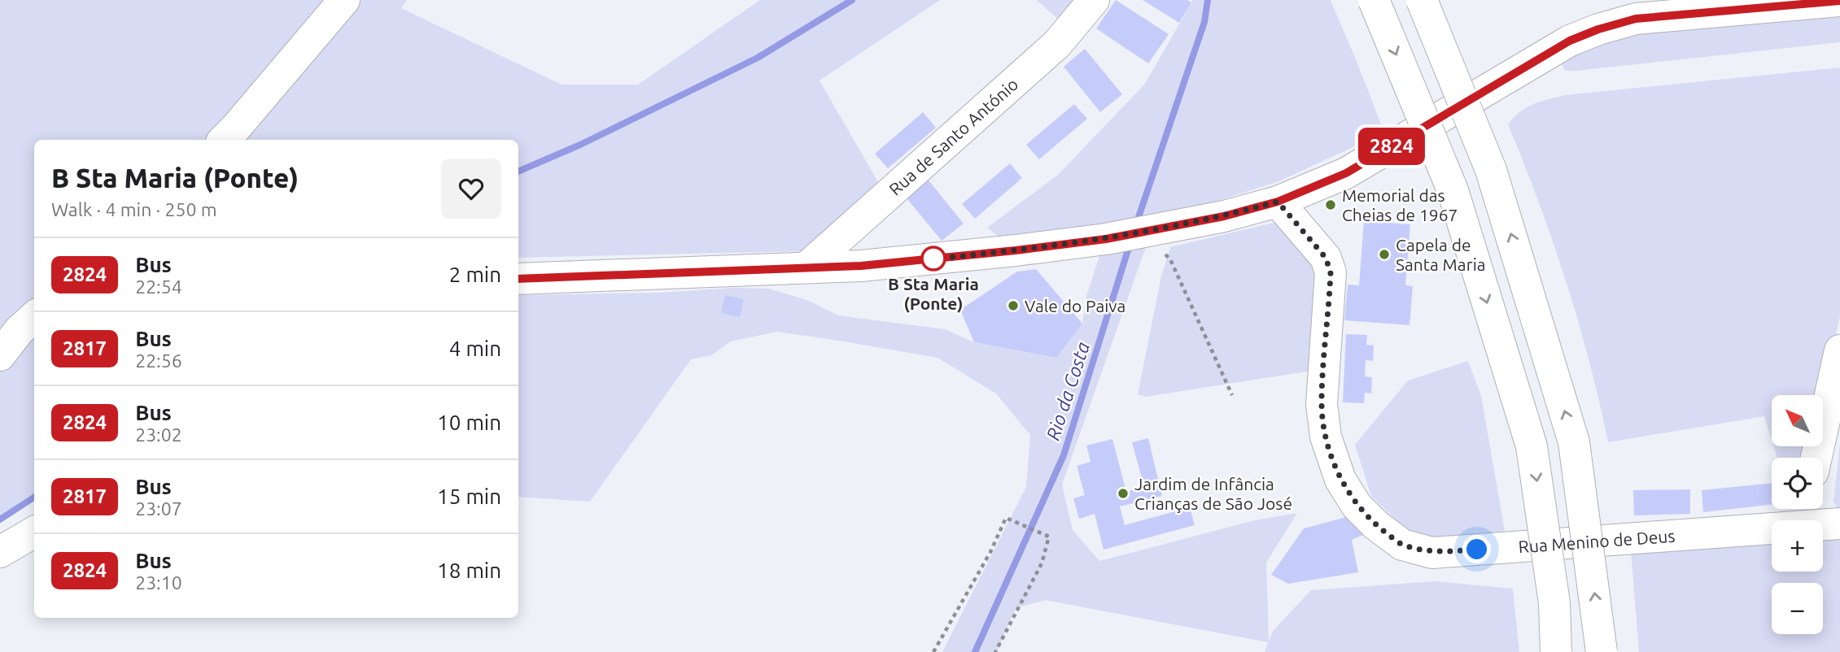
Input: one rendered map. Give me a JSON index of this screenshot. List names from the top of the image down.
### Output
{
  "streets": {
    "main road": ["Rua de Santo António", "Rua Menino de Deus"]
  },
  "water": ["Rio da Costa"],
  "places": [
    "Memorial das Cheias de 1967",
    "Capela de Santa Maria",
    "B Sta Maria (Ponte)",
    "Vale do Paiva",
    "Jardim de Infância Crianças de São José"
  ],
  "lines": ["bus line 2824"],
  "north": "top left",
  "page": {
    "on_map": "2824",
    "heading": ["B Sta Maria (Ponte)", "Walk · 4 min · 250 m"],
    "list": [
      {
        "mark": "2824",
        "name": "Bus",
        "note": "22:54",
        "value": "2 min"
      },
      {
        "mark": "2817",
        "name": "Bus",
        "note": "22:56",
        "value": "4 min"
      },
      {
        "mark": "2824",
        "name": "Bus",
        "note": "23:02",
        "value": "10 min"
      },
      {
        "mark": "2817",
        "name": "Bus",
        "note": "23:07",
        "value": "15 min"
      },
      {
        "mark": "2824",
        "name": "Bus",
        "note": "23:10",
        "value": "18 min"
      }
    ],
    "map_buttons": ["+", "−"]
  }
}
